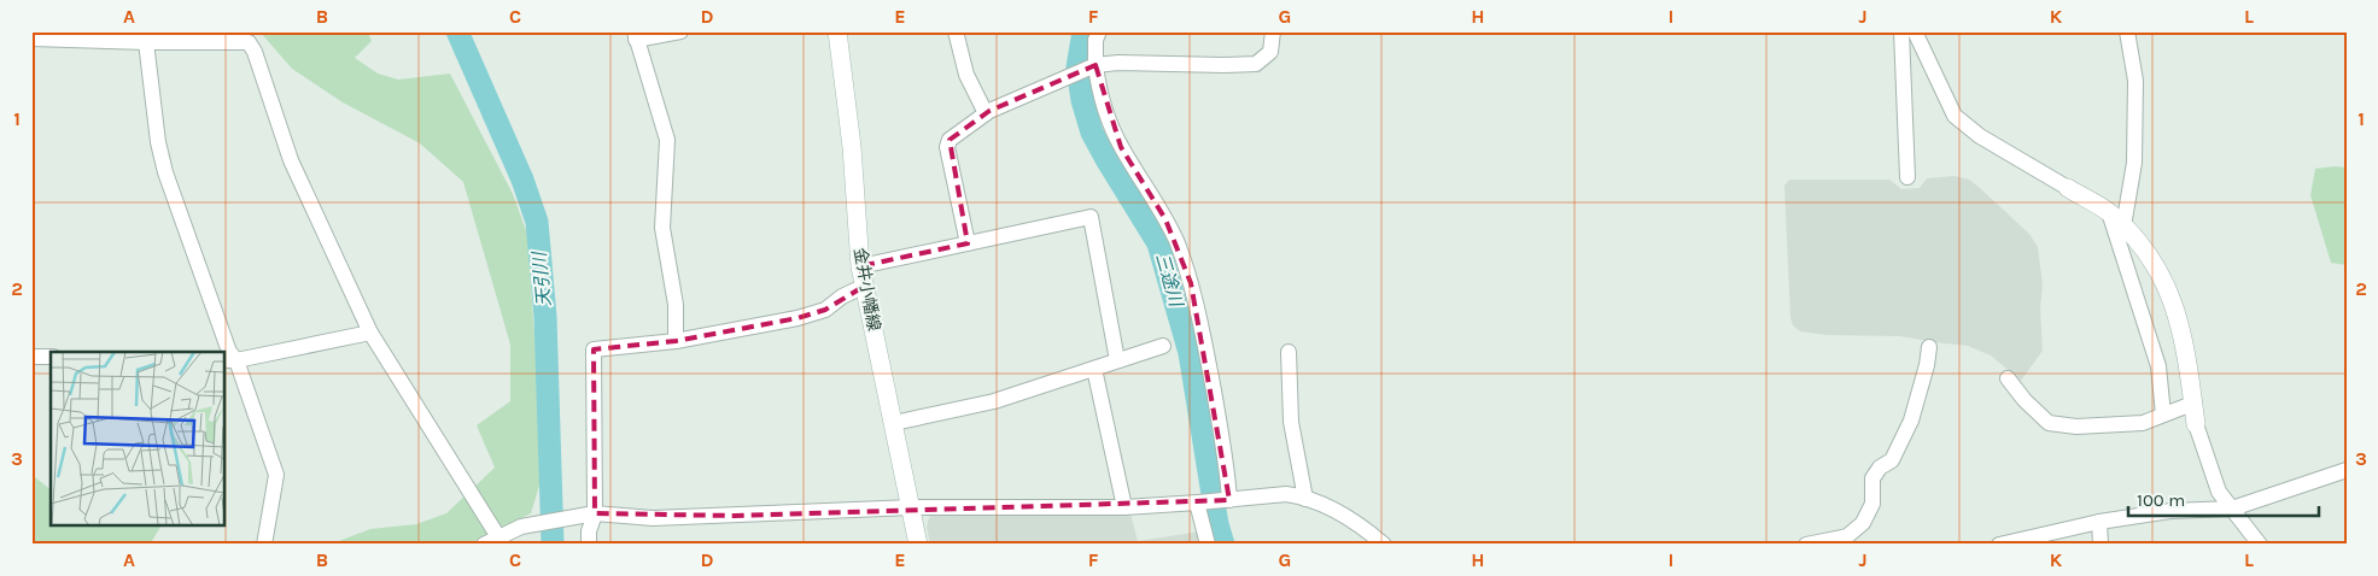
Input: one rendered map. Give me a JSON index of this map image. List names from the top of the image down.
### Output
{
  "streets": {
    "main road": ["金井小幡線"]
  },
  "water": ["天引川", "三途川"],
  "scale_bar": "100 m",
  "grid": {
    "columns": [
      "A",
      "B",
      "C",
      "D",
      "E",
      "F",
      "G",
      "H",
      "I",
      "J",
      "K",
      "L"
    ],
    "rows": ["1", "2", "3"]
  }
}
